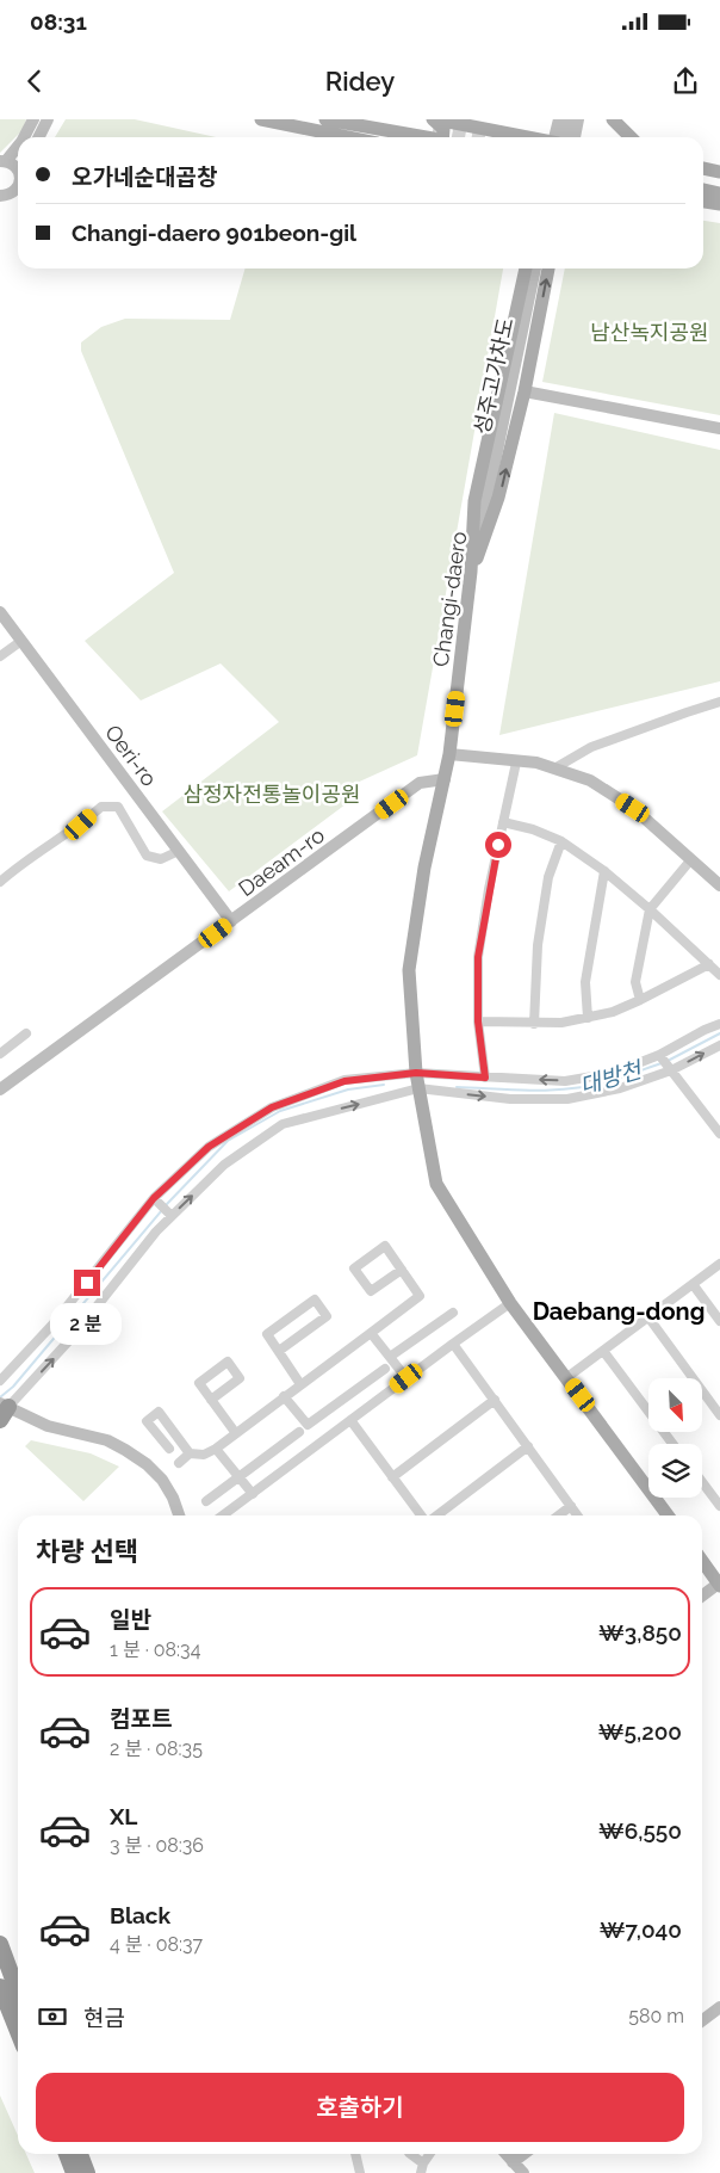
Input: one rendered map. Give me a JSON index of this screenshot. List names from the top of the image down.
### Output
{
  "streets": {
    "main road": ["Changi-daero"],
    "street": ["성주고가차도", "Oeri-ro", "Daeam-ro"]
  },
  "crossings": [
    ["성주고가차도", "Changi-daero"],
    ["Changi-daero", "Daeam-ro"],
    ["Oeri-ro", "Daeam-ro"]
  ],
  "districts": ["Daebang-dong"],
  "water": ["대방천"],
  "parks": ["남산녹지공원", "삼정자전통놀이공원"],
  "north": "bottom right",
  "page": {
    "status": "08:31",
    "header": "Ridey",
    "banner": ["오가네순대곱창", "Changi-daero 901beon-gil"],
    "bubble": "2 분",
    "heading": "차량 선택",
    "list": [
      {
        "name": "일반",
        "note": "1 분 · 08:34",
        "value": "₩3,850"
      },
      {
        "name": "컴포트",
        "note": "2 분 · 08:35",
        "value": "₩5,200"
      },
      {
        "name": "XL",
        "note": "3 분 · 08:36",
        "value": "₩6,550"
      },
      {
        "name": "Black",
        "note": "4 분 · 08:37",
        "value": "₩7,040"
      }
    ],
    "pay": ["현금", "580 m"],
    "buttons": "호출하기"
  }
}
